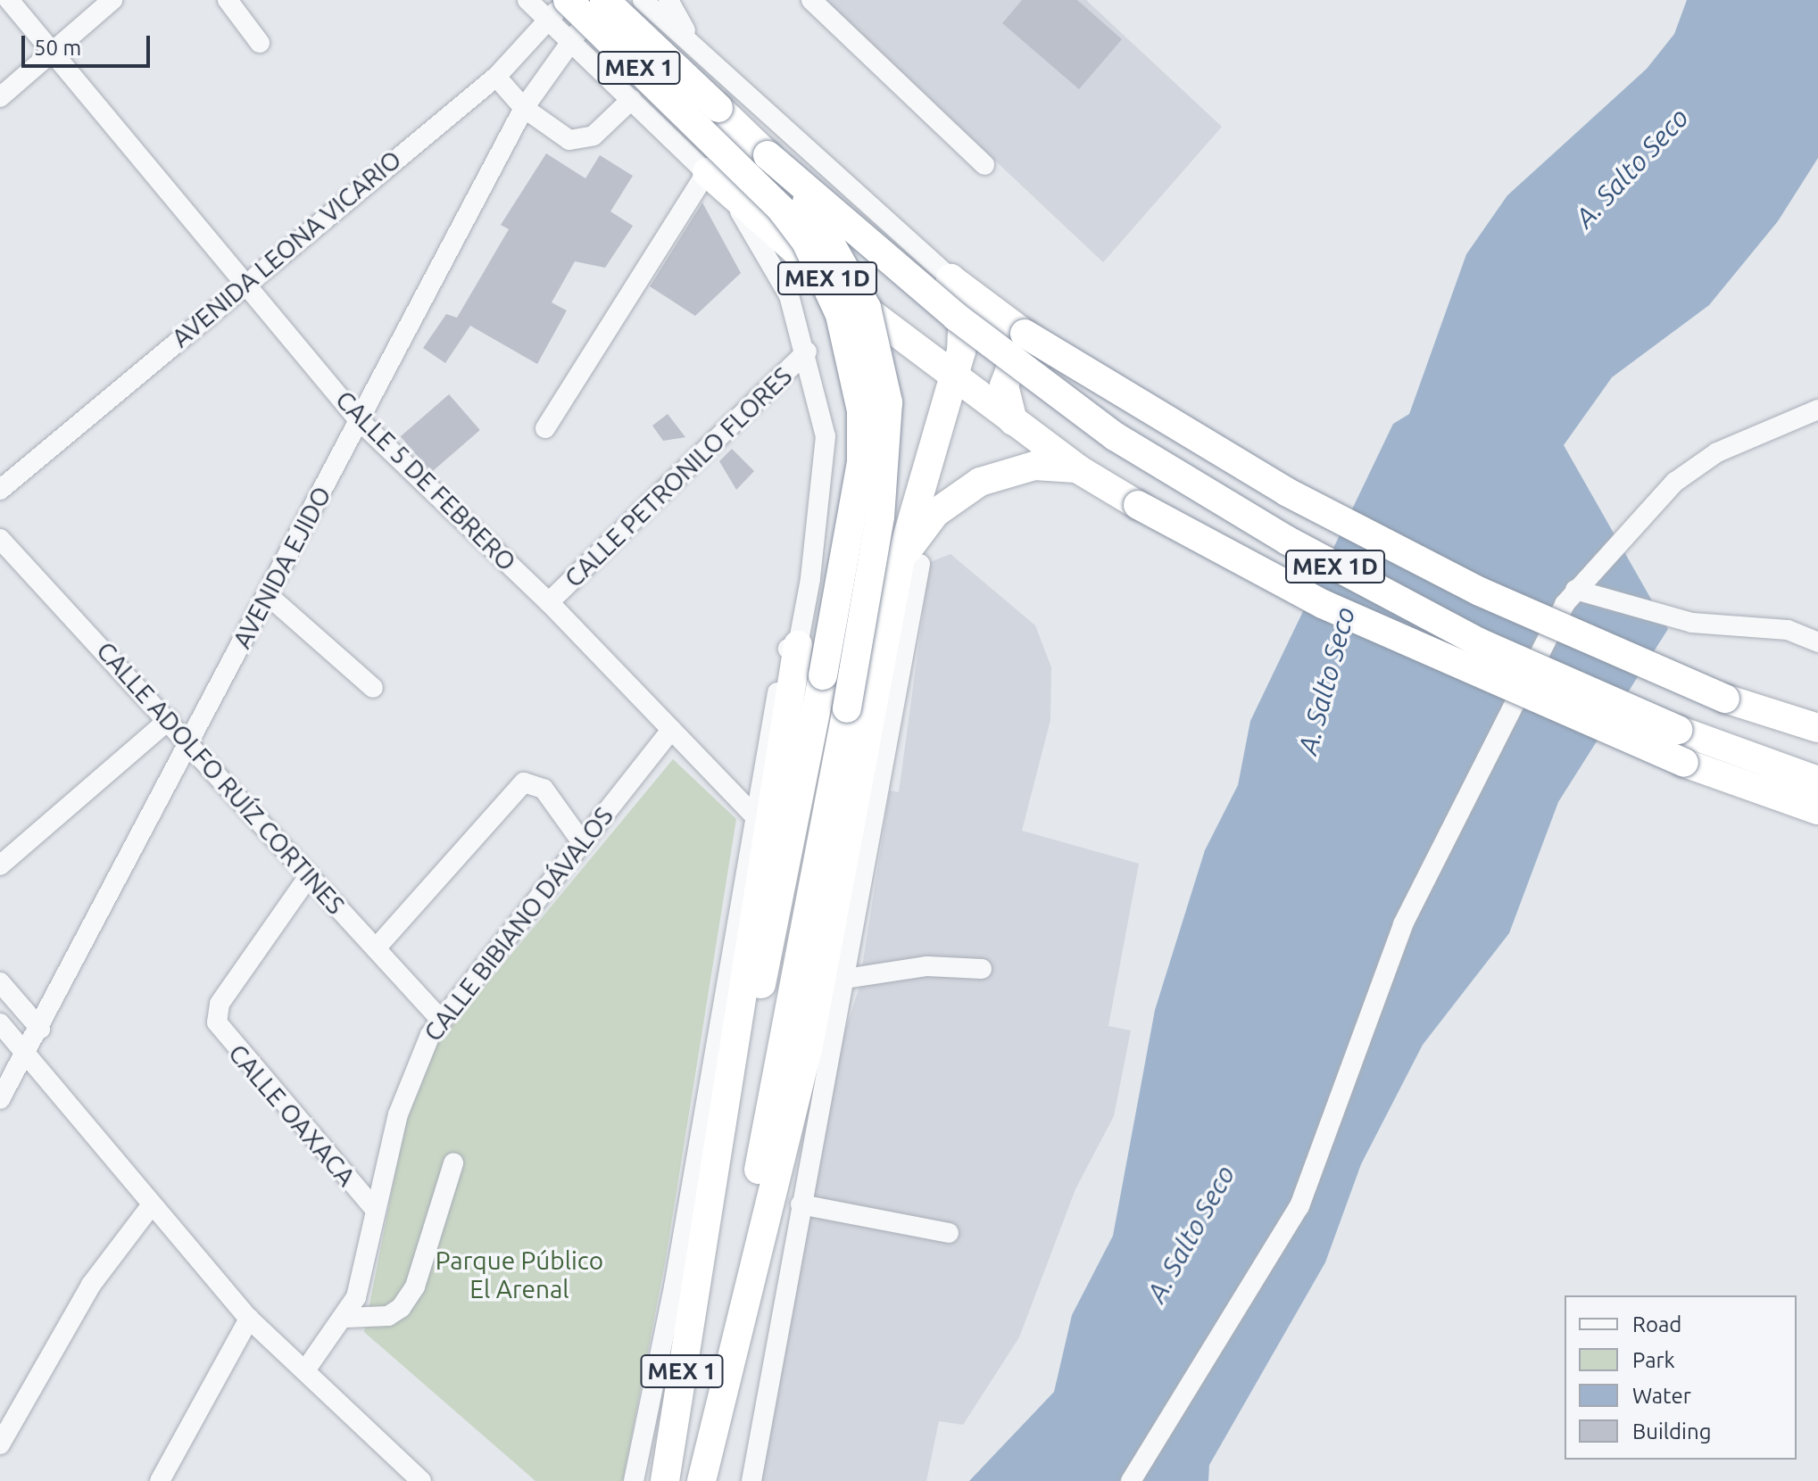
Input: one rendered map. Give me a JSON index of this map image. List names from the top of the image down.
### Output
{
  "streets": {
    "highway": ["MEX 1", "MEX 1D"],
    "street": [
      "AVENIDA LEONA VICARIO",
      "CALLE PETRONILO FLORES",
      "CALLE 5 DE FEBRERO",
      "AVENIDA EJIDO",
      "CALLE ADOLFO RUÍZ CORTINES",
      "CALLE BIBIANO DÁVALOS",
      "CALLE OAXACA"
    ]
  },
  "crossings": [
    ["MEX 1", "AVENIDA LEONA VICARIO"],
    ["MEX 1", "MEX 1D"],
    ["AVENIDA LEONA VICARIO", "CALLE 5 DE FEBRERO"],
    ["CALLE PETRONILO FLORES", "CALLE 5 DE FEBRERO"],
    ["CALLE 5 DE FEBRERO", "AVENIDA EJIDO"],
    ["CALLE 5 DE FEBRERO", "CALLE BIBIANO DÁVALOS"],
    ["AVENIDA EJIDO", "CALLE ADOLFO RUÍZ CORTINES"],
    ["CALLE ADOLFO RUÍZ CORTINES", "CALLE BIBIANO DÁVALOS"],
    ["CALLE ADOLFO RUÍZ CORTINES", "CALLE OAXACA"],
    ["CALLE BIBIANO DÁVALOS", "CALLE OAXACA"]
  ],
  "water": ["A. Salto Seco"],
  "parks": ["Parque Público El Arenal"],
  "legend": [
    "Road",
    "Park",
    "Water",
    "Building"
  ],
  "scale_bar": "50 m"
}
